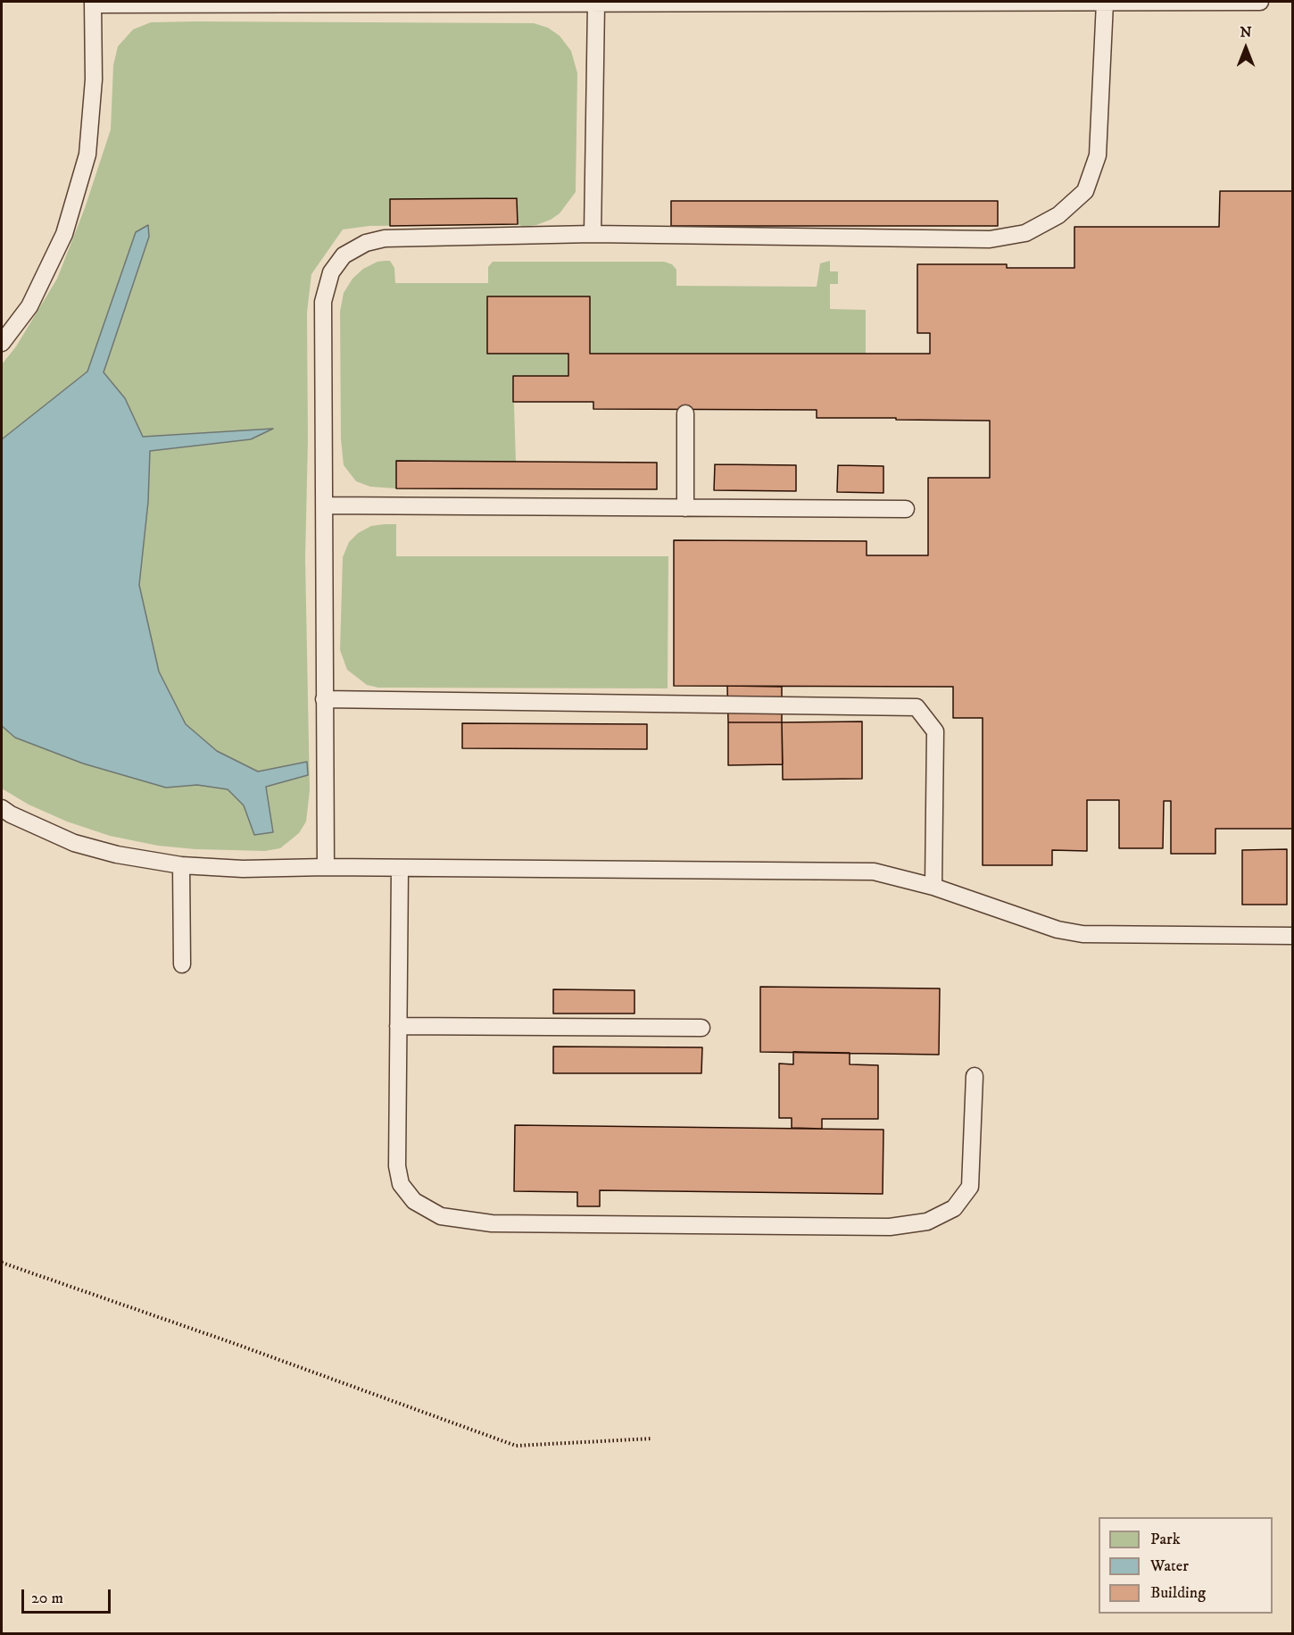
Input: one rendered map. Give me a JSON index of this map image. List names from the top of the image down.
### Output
{
  "legend": ["Park", "Water", "Building"],
  "scale_bar": "20 m",
  "north": "top"
}
